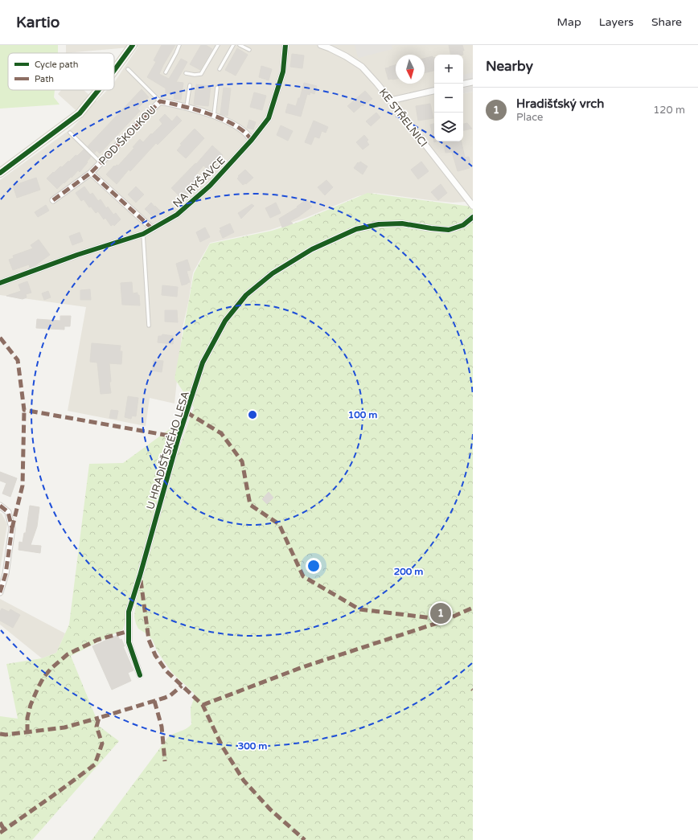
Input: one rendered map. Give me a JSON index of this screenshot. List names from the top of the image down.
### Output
{
  "streets": {
    "street": [
      "KE STŘELNICI",
      "POD ŠKOLKOU",
      "NA RYŠAVCE",
      "U HRADIŠŤSKÉHO LESA"
    ]
  },
  "crossings": [
    ["POD ŠKOLKOU", "NA RYŠAVCE"]
  ],
  "legend": ["Cycle path", "Path"],
  "north": "bottom",
  "page": {
    "header": "Kartio",
    "nav": ["Map", "Layers", "Share"],
    "heading": "Nearby",
    "map_buttons": ["+", "−"],
    "list": [
      {
        "mark": "1",
        "name": "Hradišťský vrch",
        "note": "Place",
        "value": "120 m"
      }
    ],
    "pins": "1"
  },
  "rings": ["100 m", "200 m", "300 m"]
}
